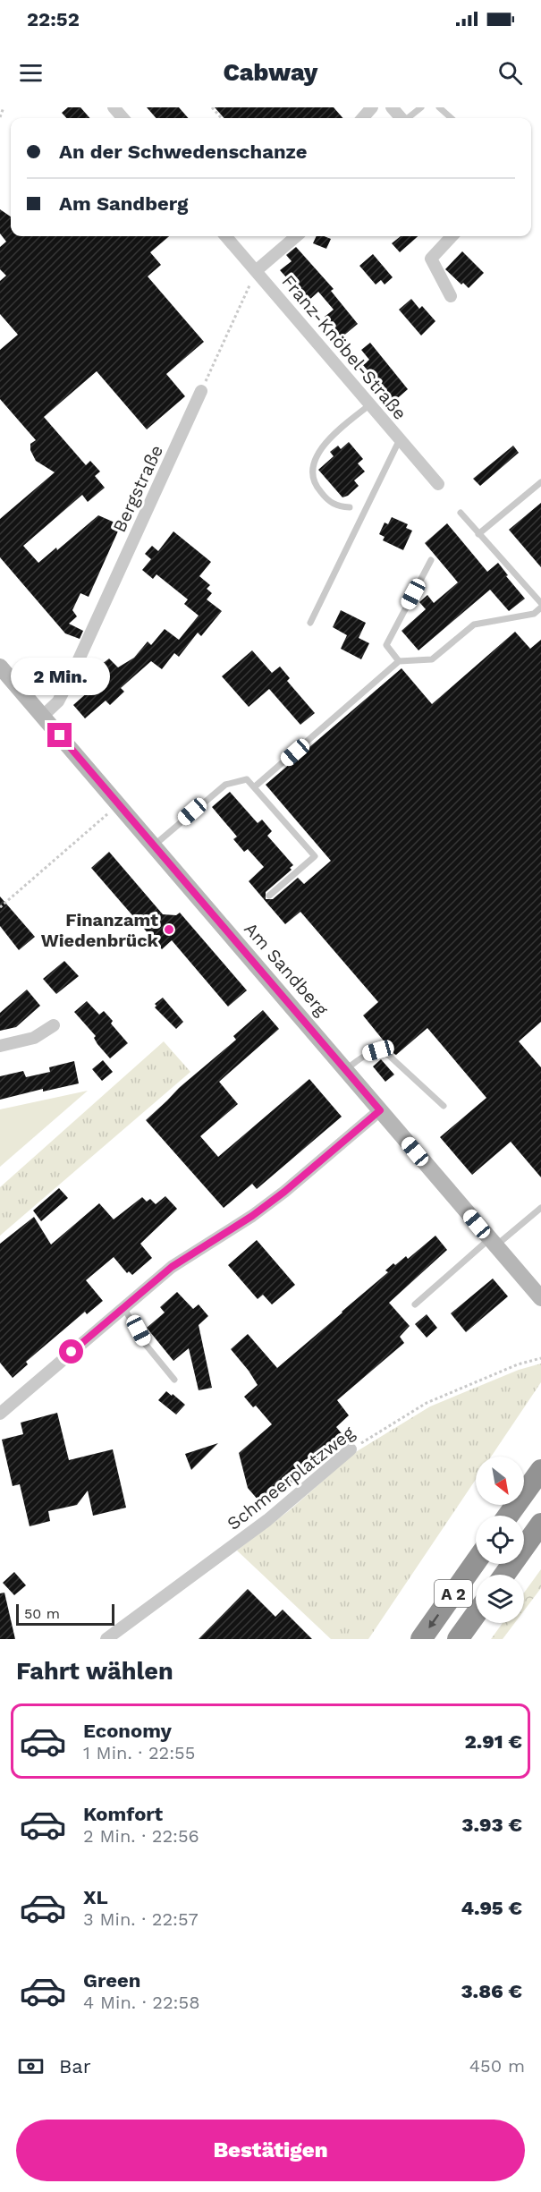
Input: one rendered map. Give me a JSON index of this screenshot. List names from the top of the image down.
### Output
{
  "streets": {
    "highway": ["A 2"],
    "main road": ["Am Sandberg"],
    "street": ["Franz-Knöbel-Straße", "Bergstraße", "Schmeerplatzweg"]
  },
  "crossings": [
    ["Bergstraße", "Am Sandberg"]
  ],
  "places": ["Finanzamt Wiedenbrück"],
  "scale_bar": "50 m",
  "north": "bottom right",
  "page": {
    "status": "22:52",
    "header": "Cabway",
    "banner": ["An der Schwedenschanze", "Am Sandberg"],
    "bubble": "2 Min.",
    "scale": "50 m",
    "heading": "Fahrt wählen",
    "list": [
      {
        "name": "Economy",
        "note": "1 Min. · 22:55",
        "value": "2.91 €"
      },
      {
        "name": "Komfort",
        "note": "2 Min. · 22:56",
        "value": "3.93 €"
      },
      {
        "name": "XL",
        "note": "3 Min. · 22:57",
        "value": "4.95 €"
      },
      {
        "name": "Green",
        "note": "4 Min. · 22:58",
        "value": "3.86 €"
      }
    ],
    "pay": ["Bar", "450 m"],
    "buttons": "Bestätigen"
  }
}
